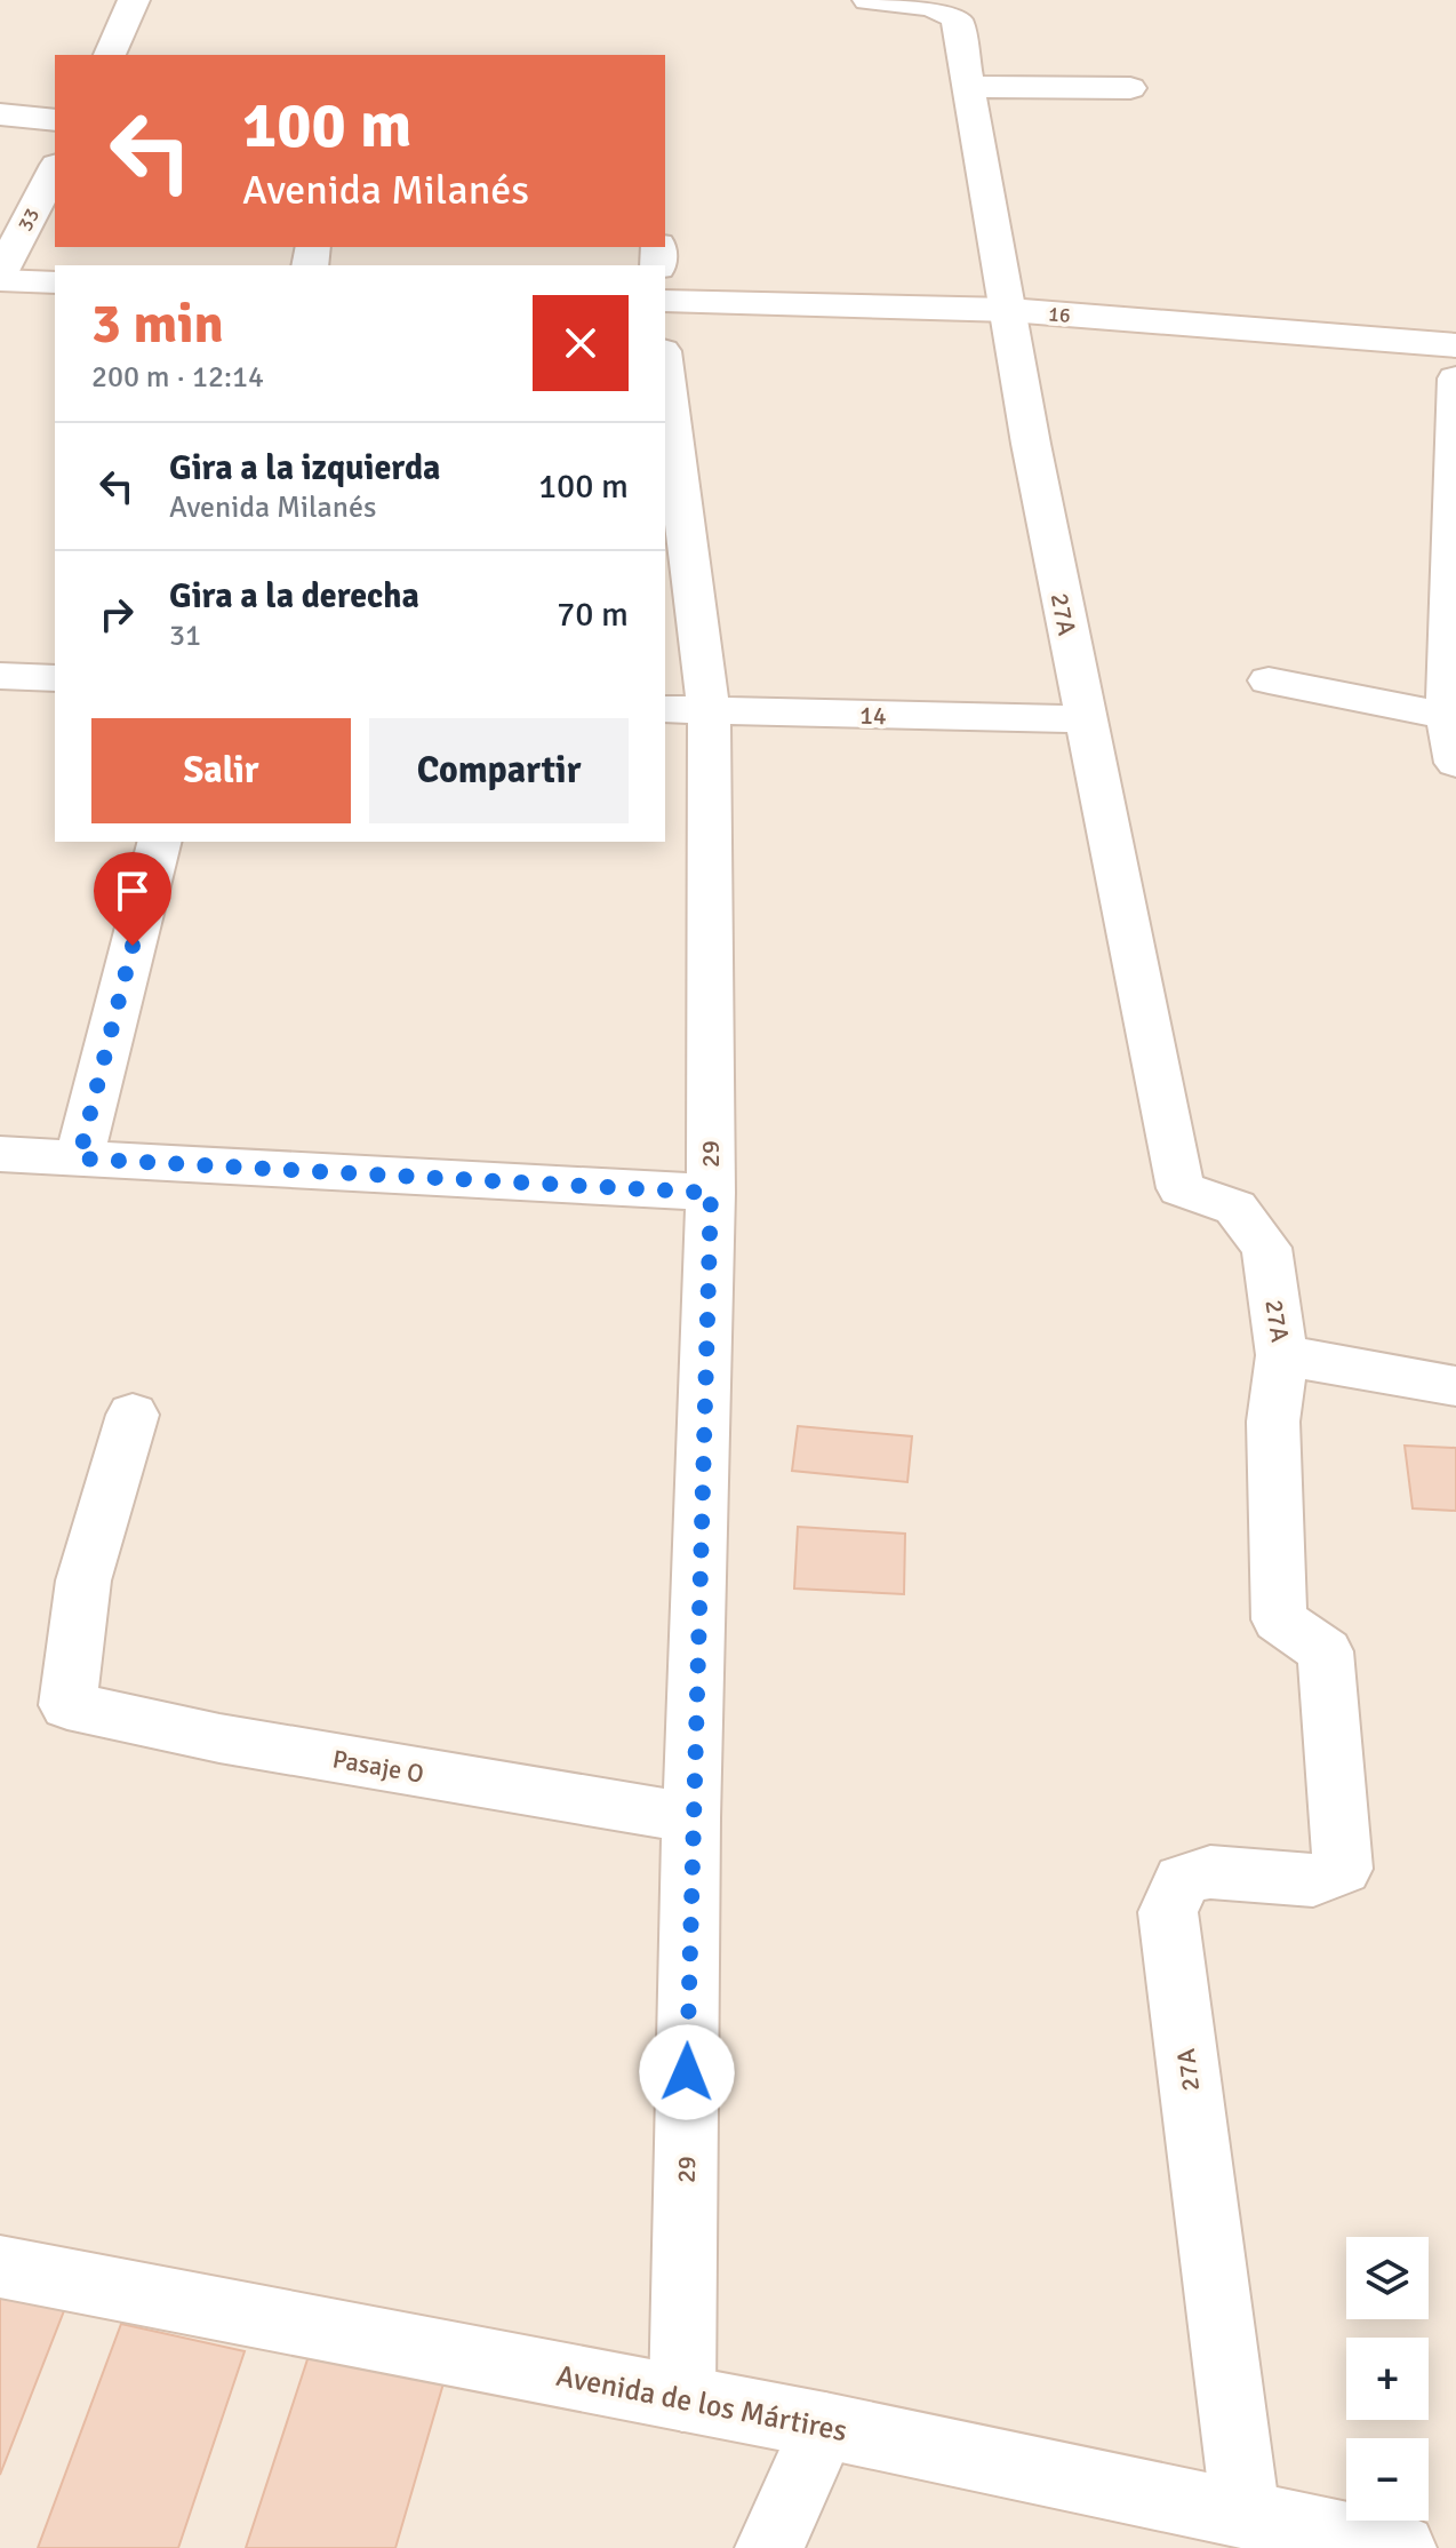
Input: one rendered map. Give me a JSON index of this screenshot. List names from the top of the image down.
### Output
{
  "streets": {
    "street": [
      "33",
      "16",
      "27A",
      "14",
      "29",
      "Pasaje O",
      "Avenida de los Mártires"
    ]
  },
  "crossings": [
    ["16", "27A"],
    ["27A", "14"],
    ["27A", "Avenida de los Mártires"],
    ["14", "29"],
    ["29", "Pasaje O"],
    ["29", "Avenida de los Mártires"]
  ],
  "page": {
    "turn": ["100 m", "Avenida Milanés"],
    "heading": ["3 min", "200 m · 12:14"],
    "list": [
      {
        "name": "Gira a la izquierda",
        "note": "Avenida Milanés",
        "value": "100 m"
      },
      {
        "name": "Gira a la derecha",
        "note": "31",
        "value": "70 m"
      }
    ],
    "buttons": ["Salir", "Compartir"],
    "map_buttons": ["+", "−"]
  }
}
